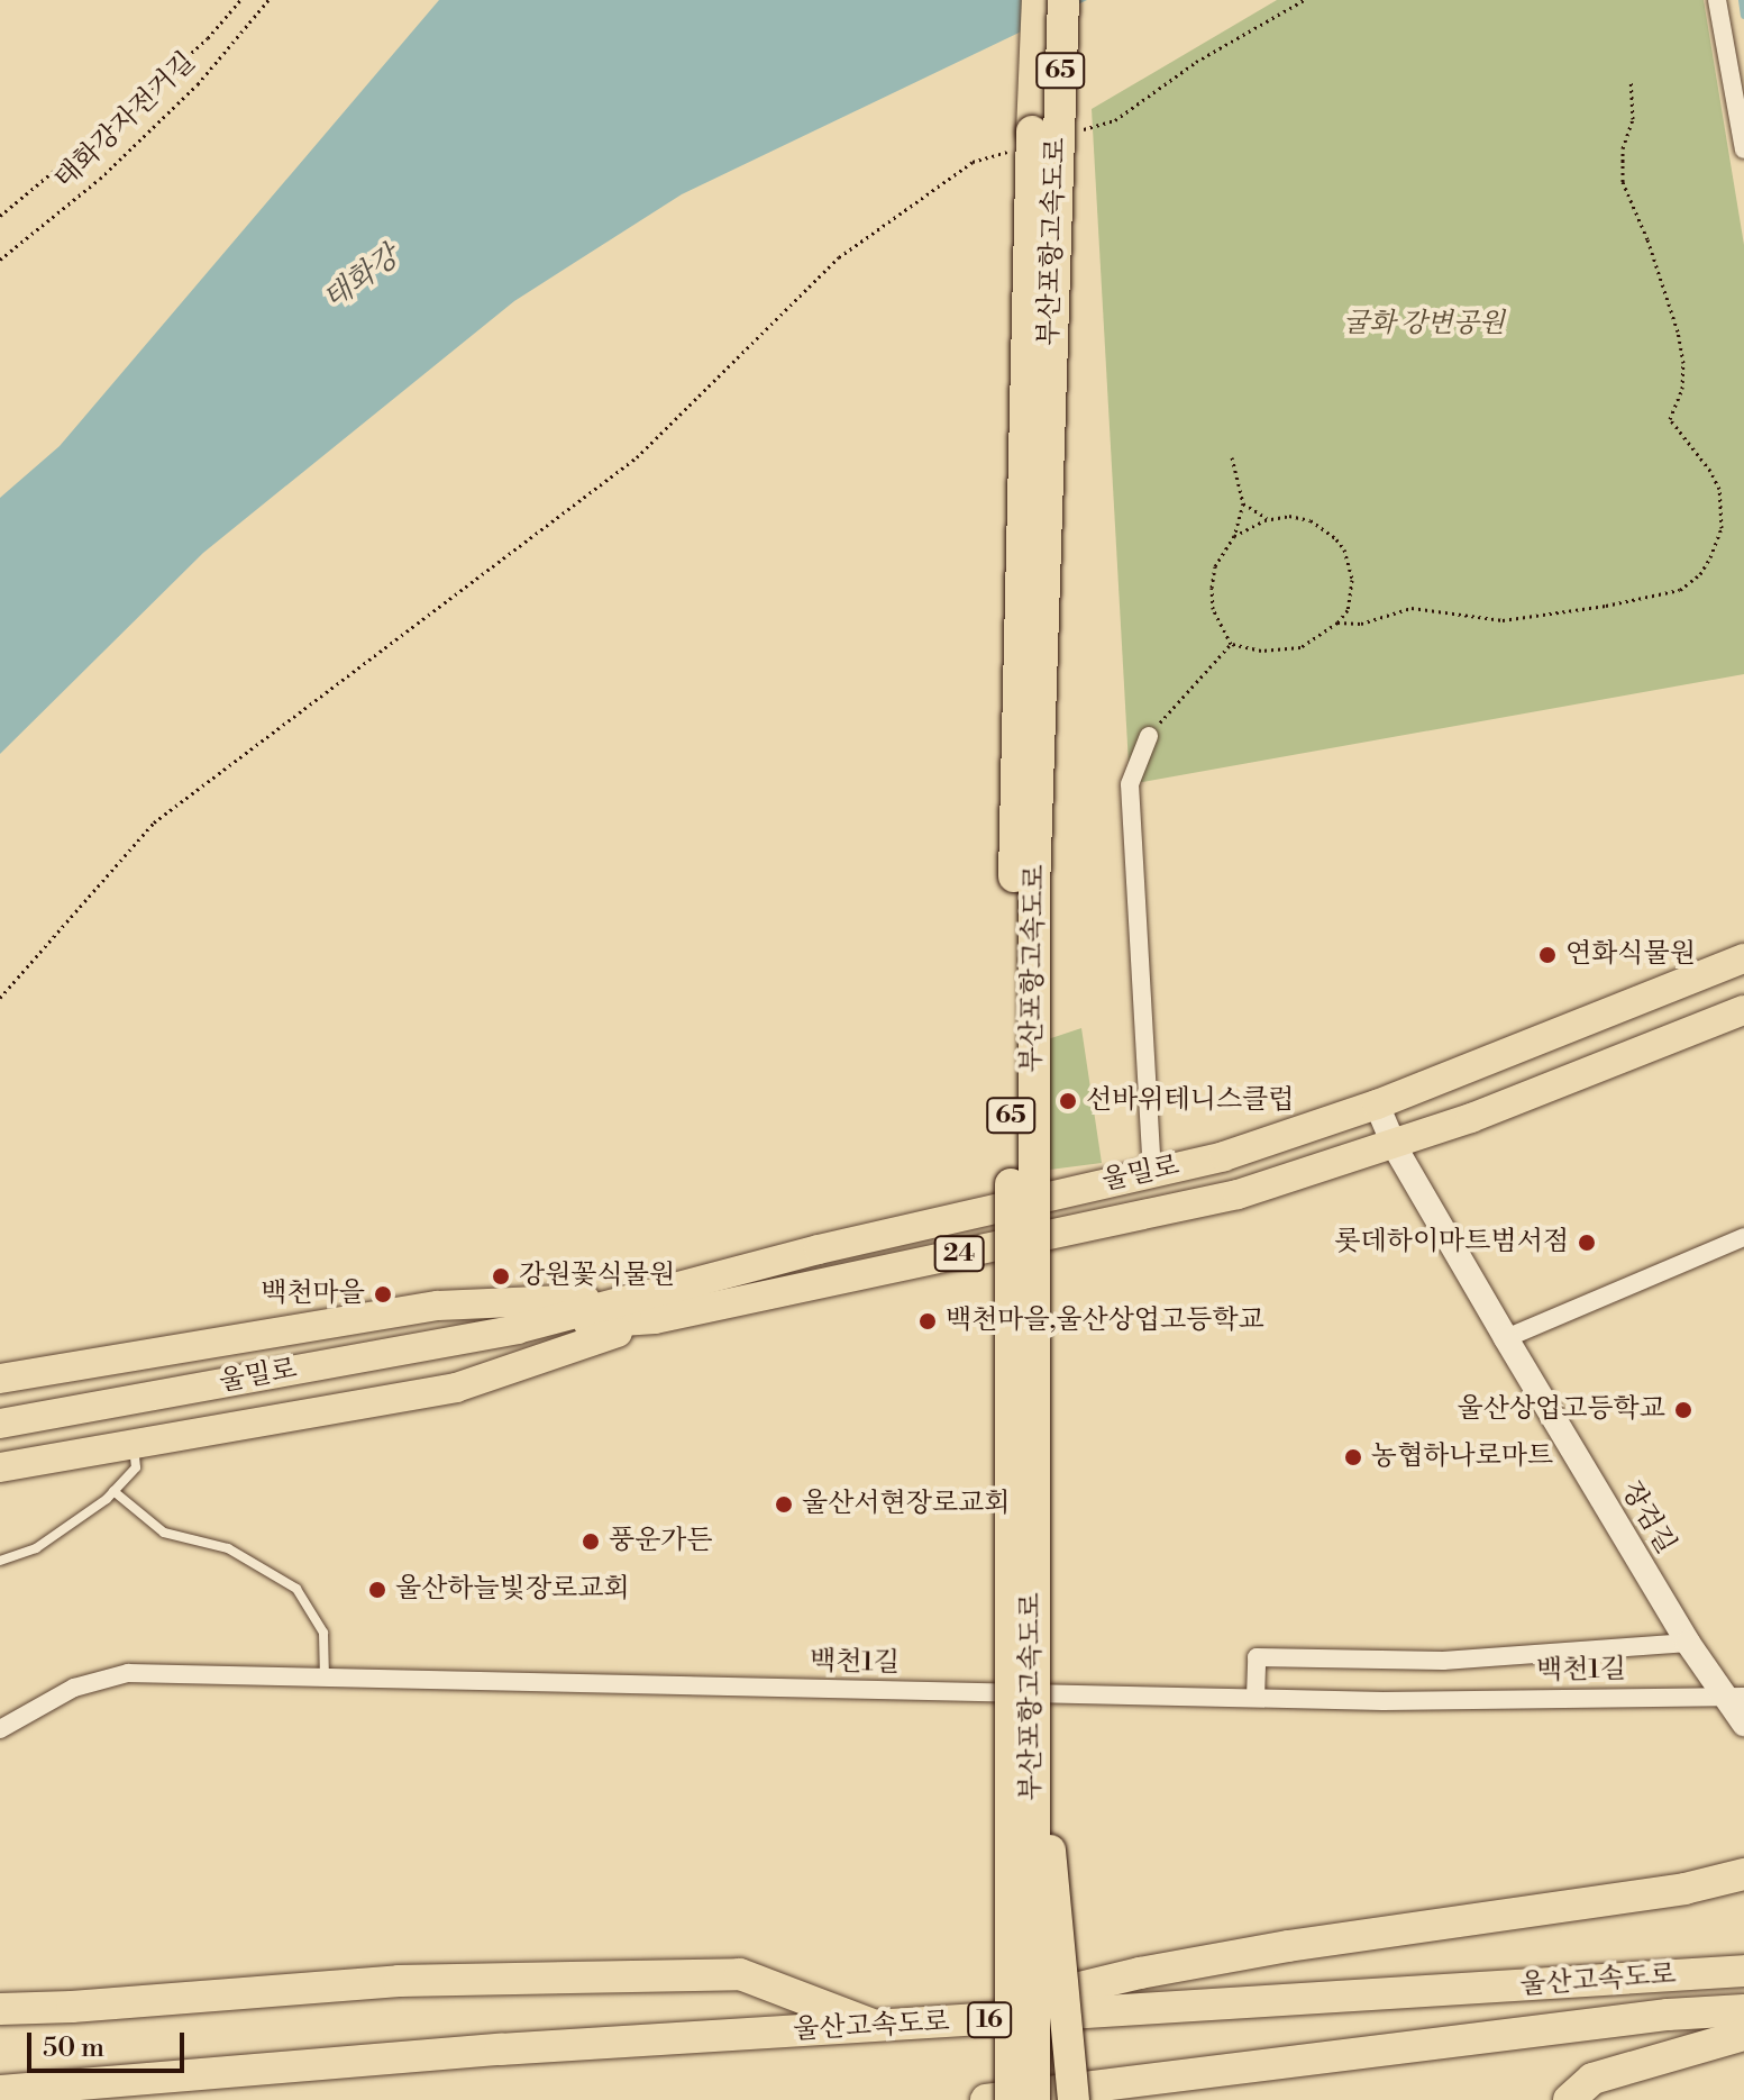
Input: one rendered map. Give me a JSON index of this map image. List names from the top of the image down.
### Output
{
  "streets": {
    "highway": [
      "65",
      "부산포항고속도로",
      "울산고속도로",
      "16"
    ],
    "main road": ["울밀로", "24", "장검길"],
    "street": ["백천1길"],
    "path": ["태화강자전거길"]
  },
  "crossings": [
    ["울밀로", "장검길"],
    ["장검길", "백천1길"]
  ],
  "water": ["태화강"],
  "parks": ["굴화 강변공원"],
  "places": [
    "연화식물원",
    "선바위테니스클럽",
    "롯데하이마트범서점",
    "강원꽃식물원",
    "백천마을",
    "백천마을,울산상업고등학교",
    "울산상업고등학교",
    "농협하나로마트",
    "울산서현장로교회",
    "풍운가든",
    "울산하늘빛장로교회"
  ],
  "scale_bar": "50 m"
}
